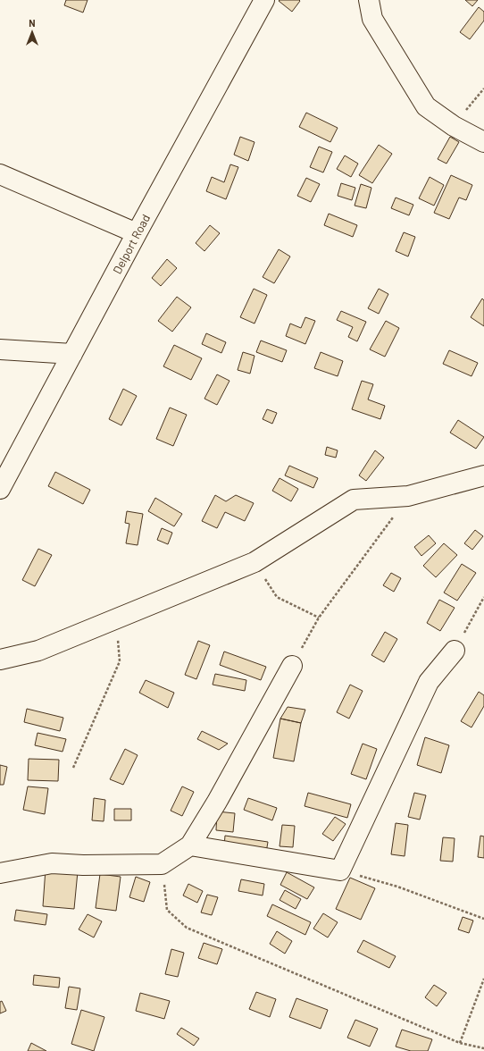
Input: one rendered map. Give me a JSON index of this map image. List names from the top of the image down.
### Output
{
  "streets": {
    "street": ["Delport Road"]
  },
  "north": "top"
}
